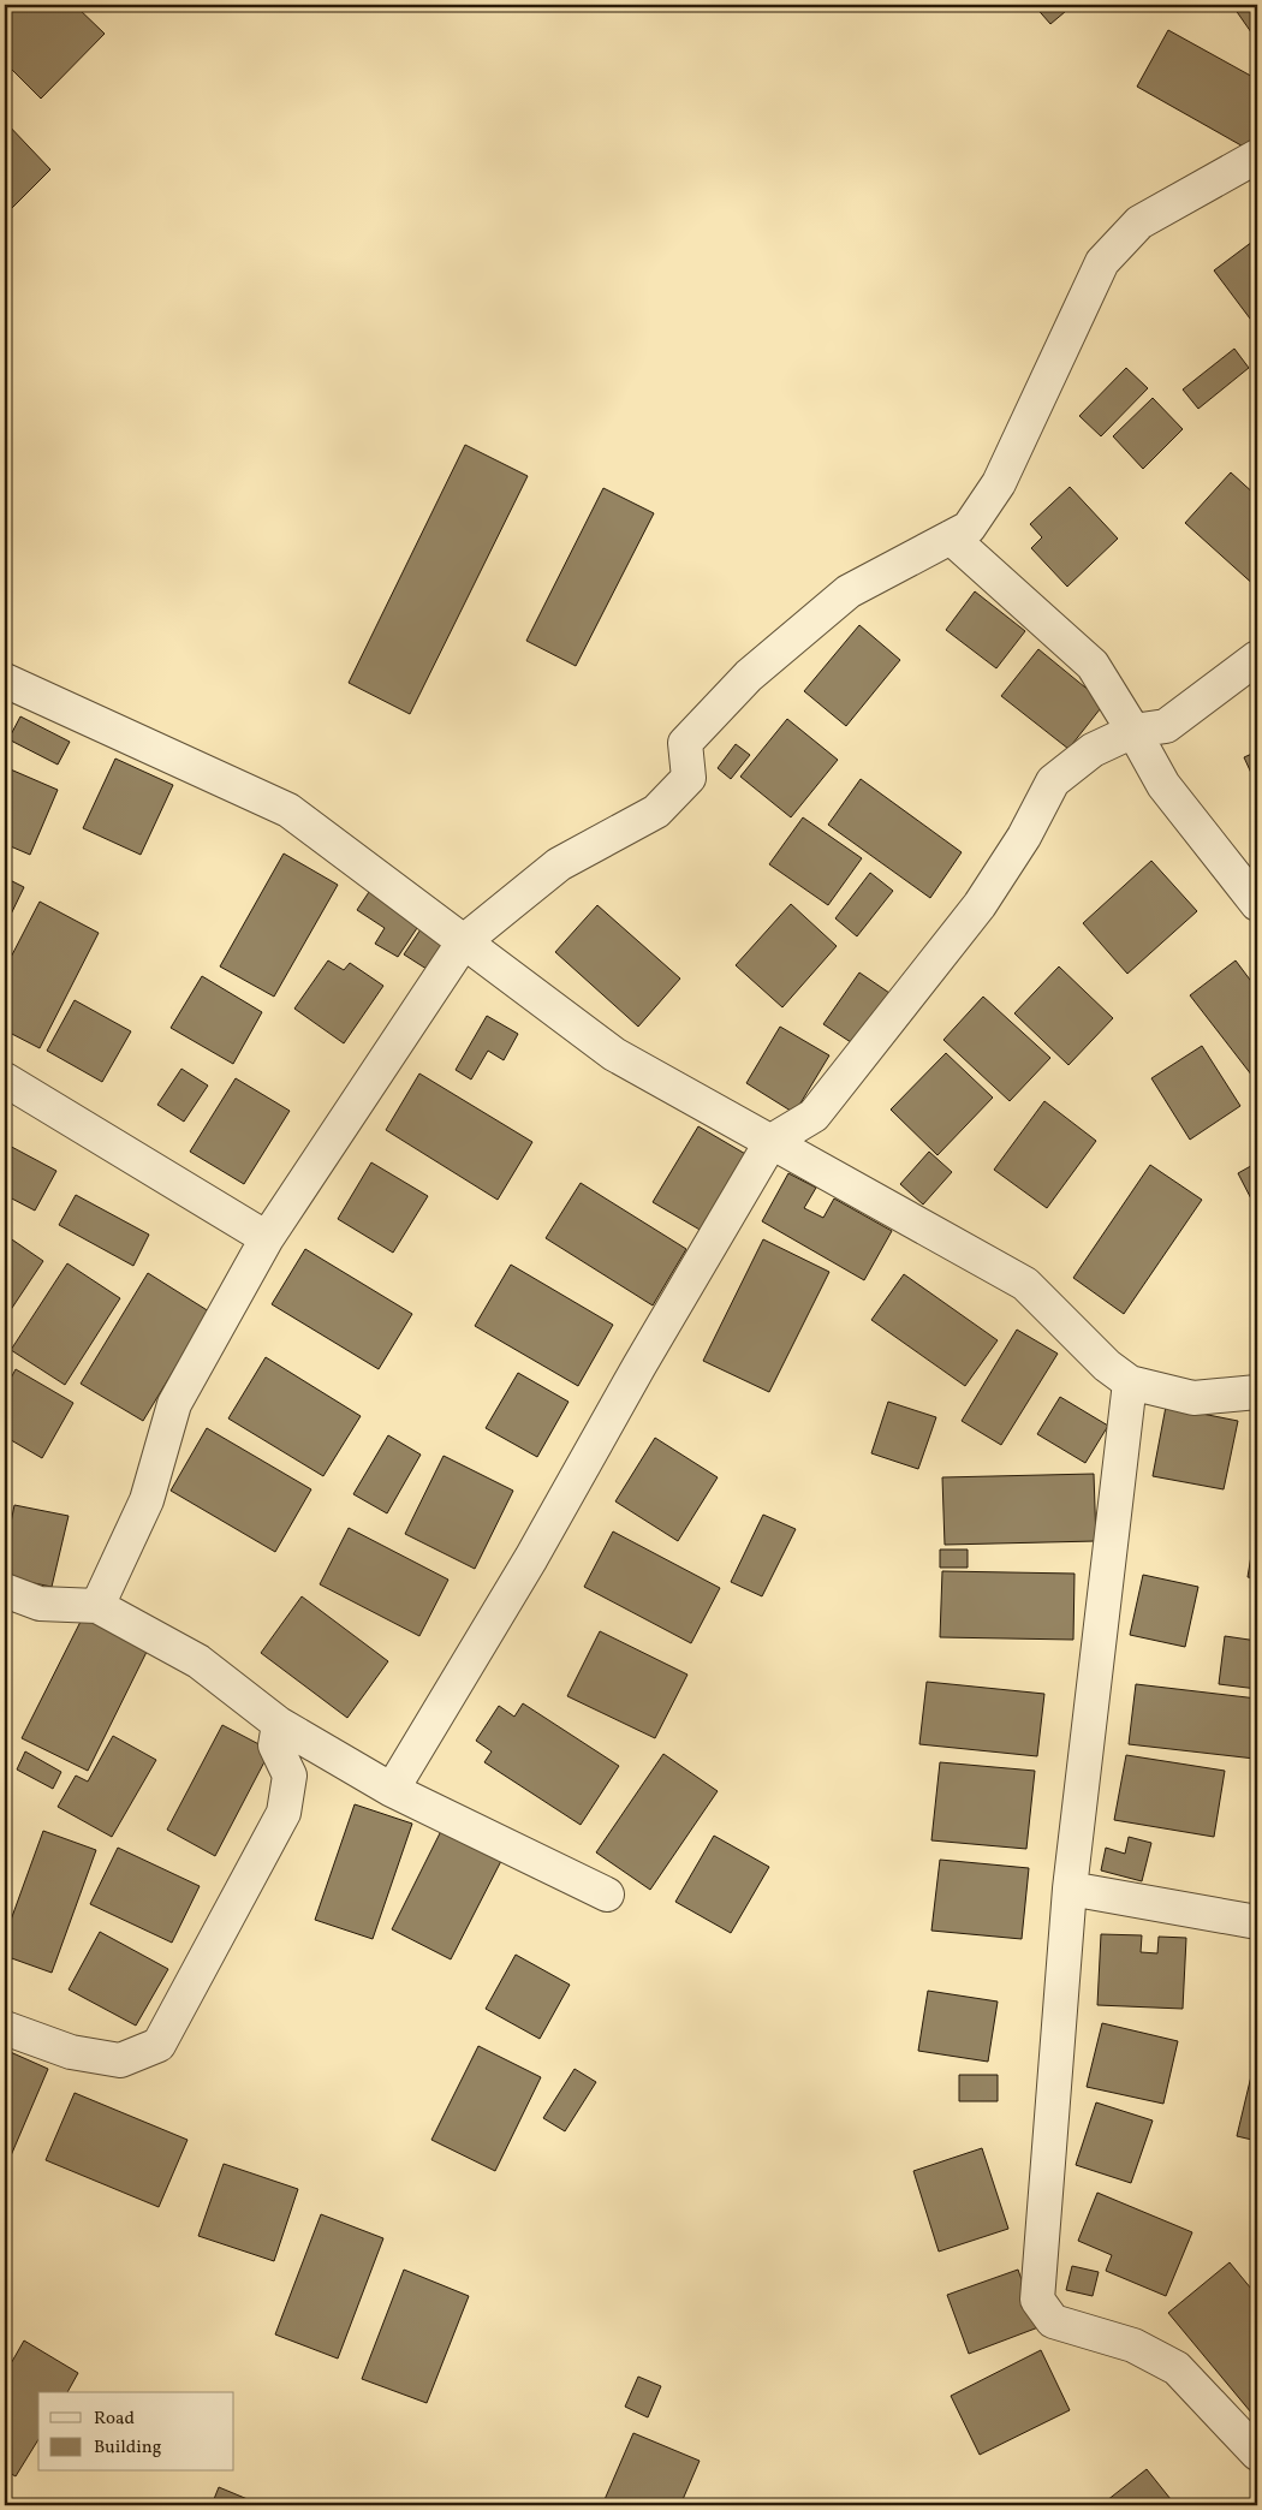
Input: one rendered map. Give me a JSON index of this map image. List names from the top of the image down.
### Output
{
  "legend": ["Road", "Building"]
}
